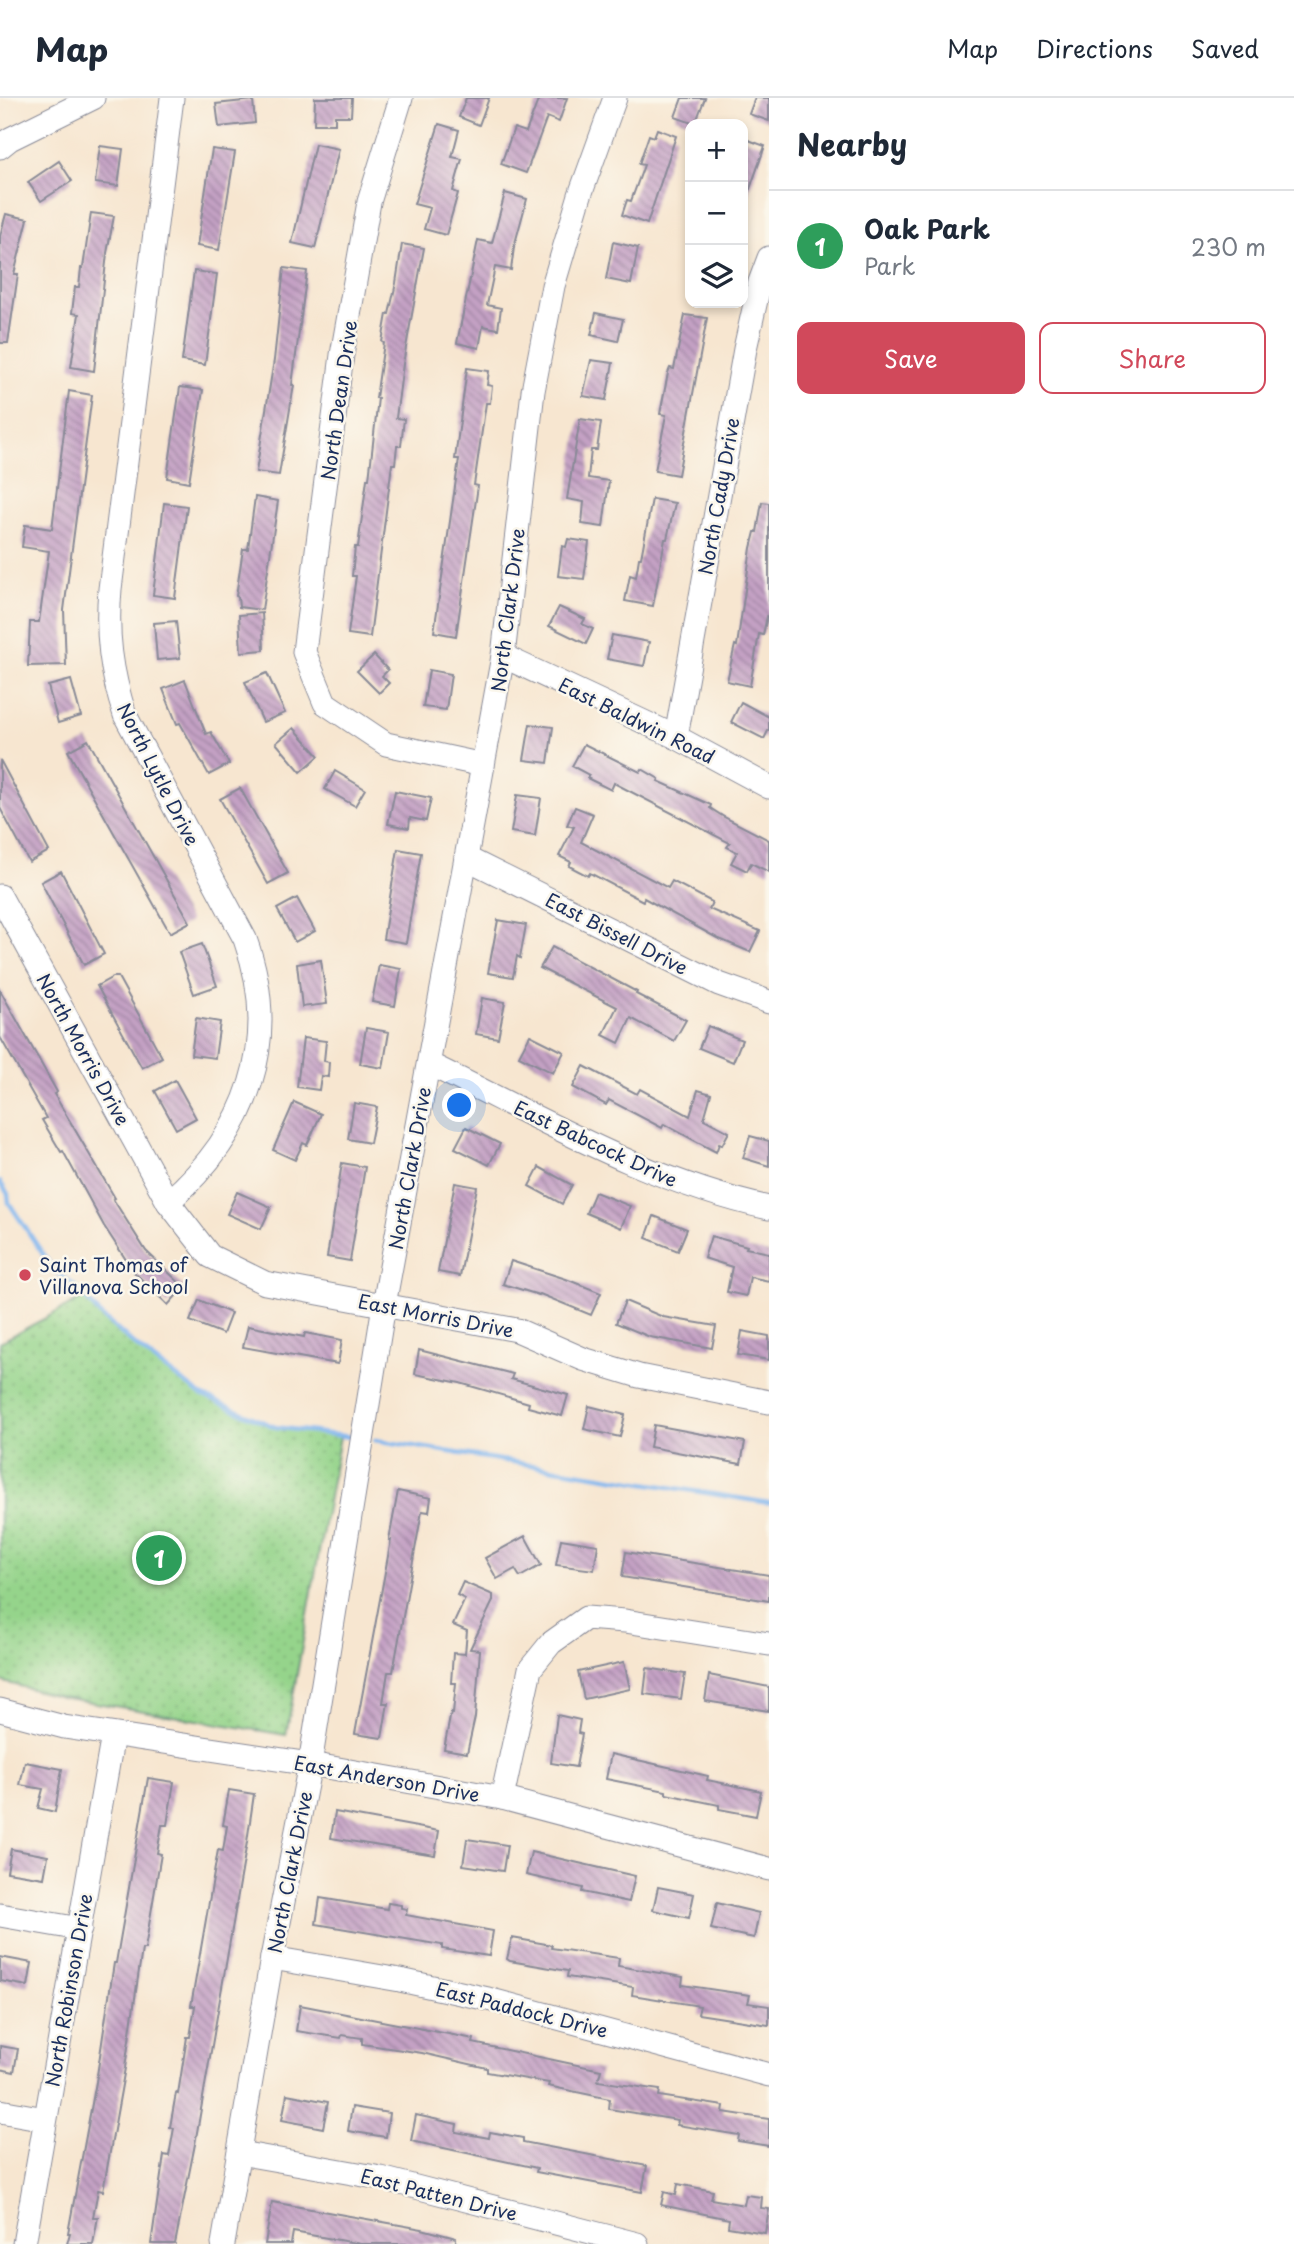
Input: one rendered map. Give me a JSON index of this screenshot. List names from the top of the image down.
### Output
{
  "streets": {
    "street": [
      "North Dean Drive",
      "North Cady Drive",
      "North Clark Drive",
      "East Baldwin Road",
      "North Lytle Drive",
      "East Bissell Drive",
      "North Morris Drive",
      "East Babcock Drive",
      "East Morris Drive",
      "East Anderson Drive",
      "North Robinson Drive",
      "East Paddock Drive",
      "East Patten Drive"
    ]
  },
  "crossings": [
    ["North Dean Drive", "North Clark Drive"],
    ["North Cady Drive", "East Baldwin Road"],
    ["North Clark Drive", "East Baldwin Road"],
    ["North Clark Drive", "East Bissell Drive"],
    ["North Clark Drive", "East Babcock Drive"],
    ["North Clark Drive", "East Morris Drive"],
    ["North Clark Drive", "East Anderson Drive"],
    ["North Clark Drive", "East Paddock Drive"],
    ["North Clark Drive", "East Patten Drive"],
    ["North Lytle Drive", "North Morris Drive"],
    ["North Lytle Drive", "East Morris Drive"],
    ["North Morris Drive", "East Morris Drive"],
    ["East Anderson Drive", "North Robinson Drive"]
  ],
  "places": ["Saint Thomas of Villanova School"],
  "page": {
    "header": "Map",
    "nav": ["Map", "Directions", "Saved"],
    "heading": "Nearby",
    "map_buttons": ["+", "−"],
    "list": [
      {
        "mark": "1",
        "name": "Oak Park",
        "note": "Park",
        "value": "230 m"
      }
    ],
    "buttons": ["Save", "Share"],
    "pins": "1"
  }
}
